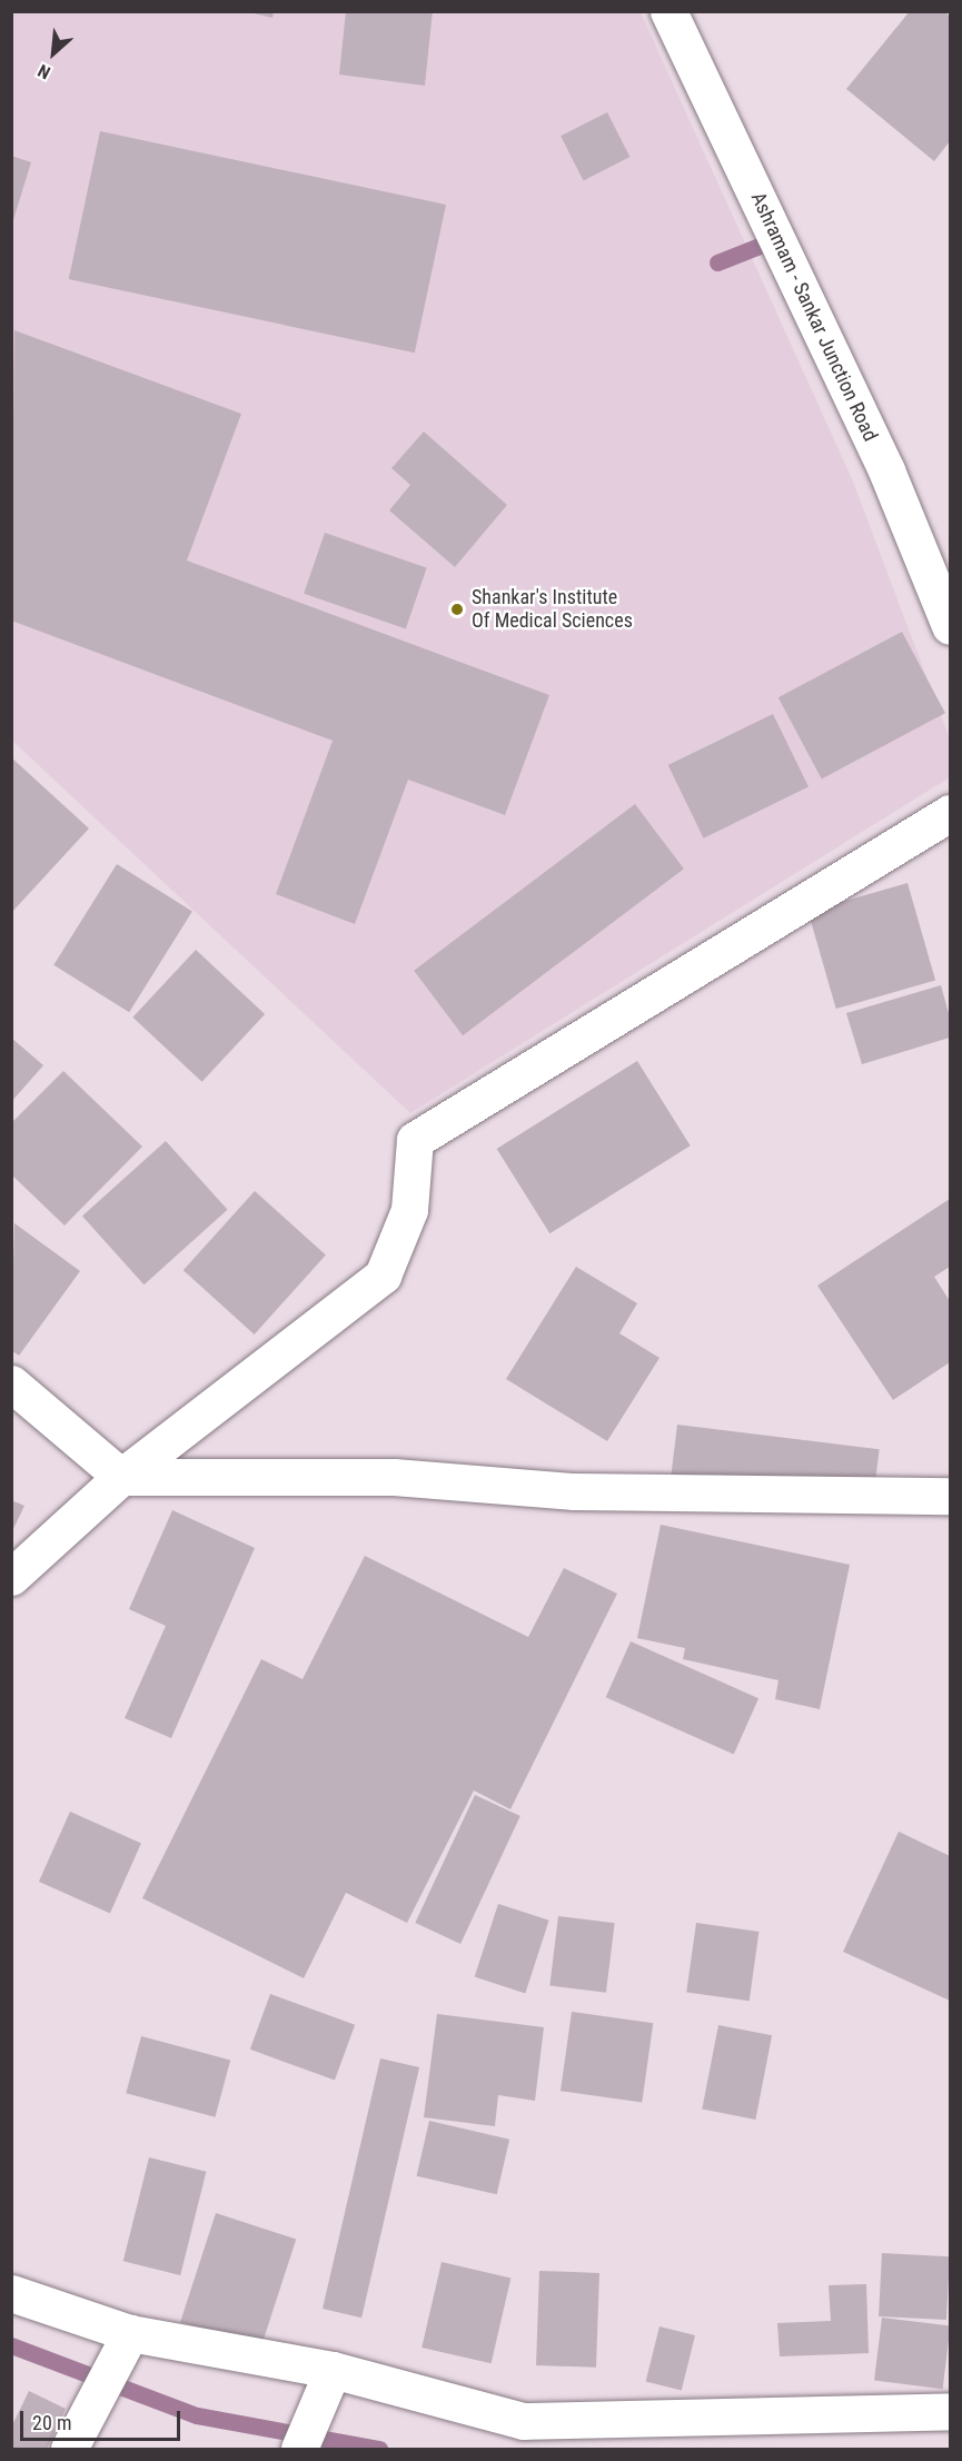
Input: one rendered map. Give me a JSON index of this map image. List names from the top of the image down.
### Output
{
  "streets": {
    "street": ["Ashramam - Sankar Junction Road"]
  },
  "places": ["Shankar's Institute Of Medical Sciences"],
  "scale_bar": "20 m",
  "north": "bottom left"
}
